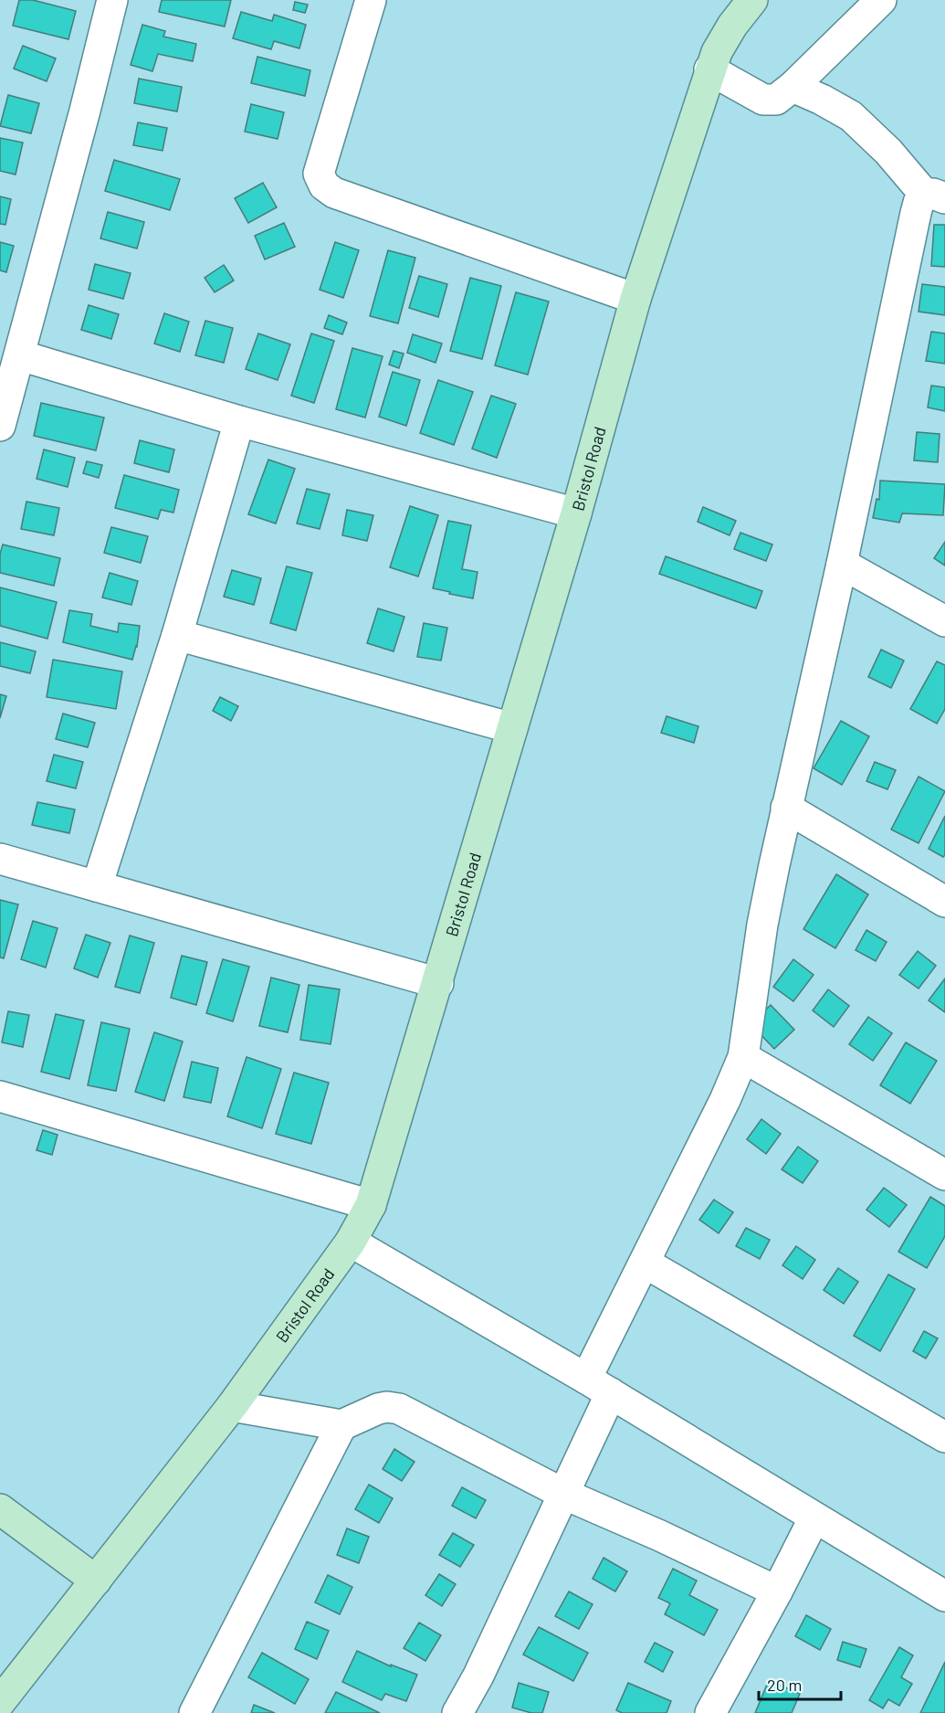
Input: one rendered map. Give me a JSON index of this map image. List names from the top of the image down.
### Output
{
  "streets": {
    "street": ["Bristol Road"]
  },
  "scale_bar": "20 m"
}
